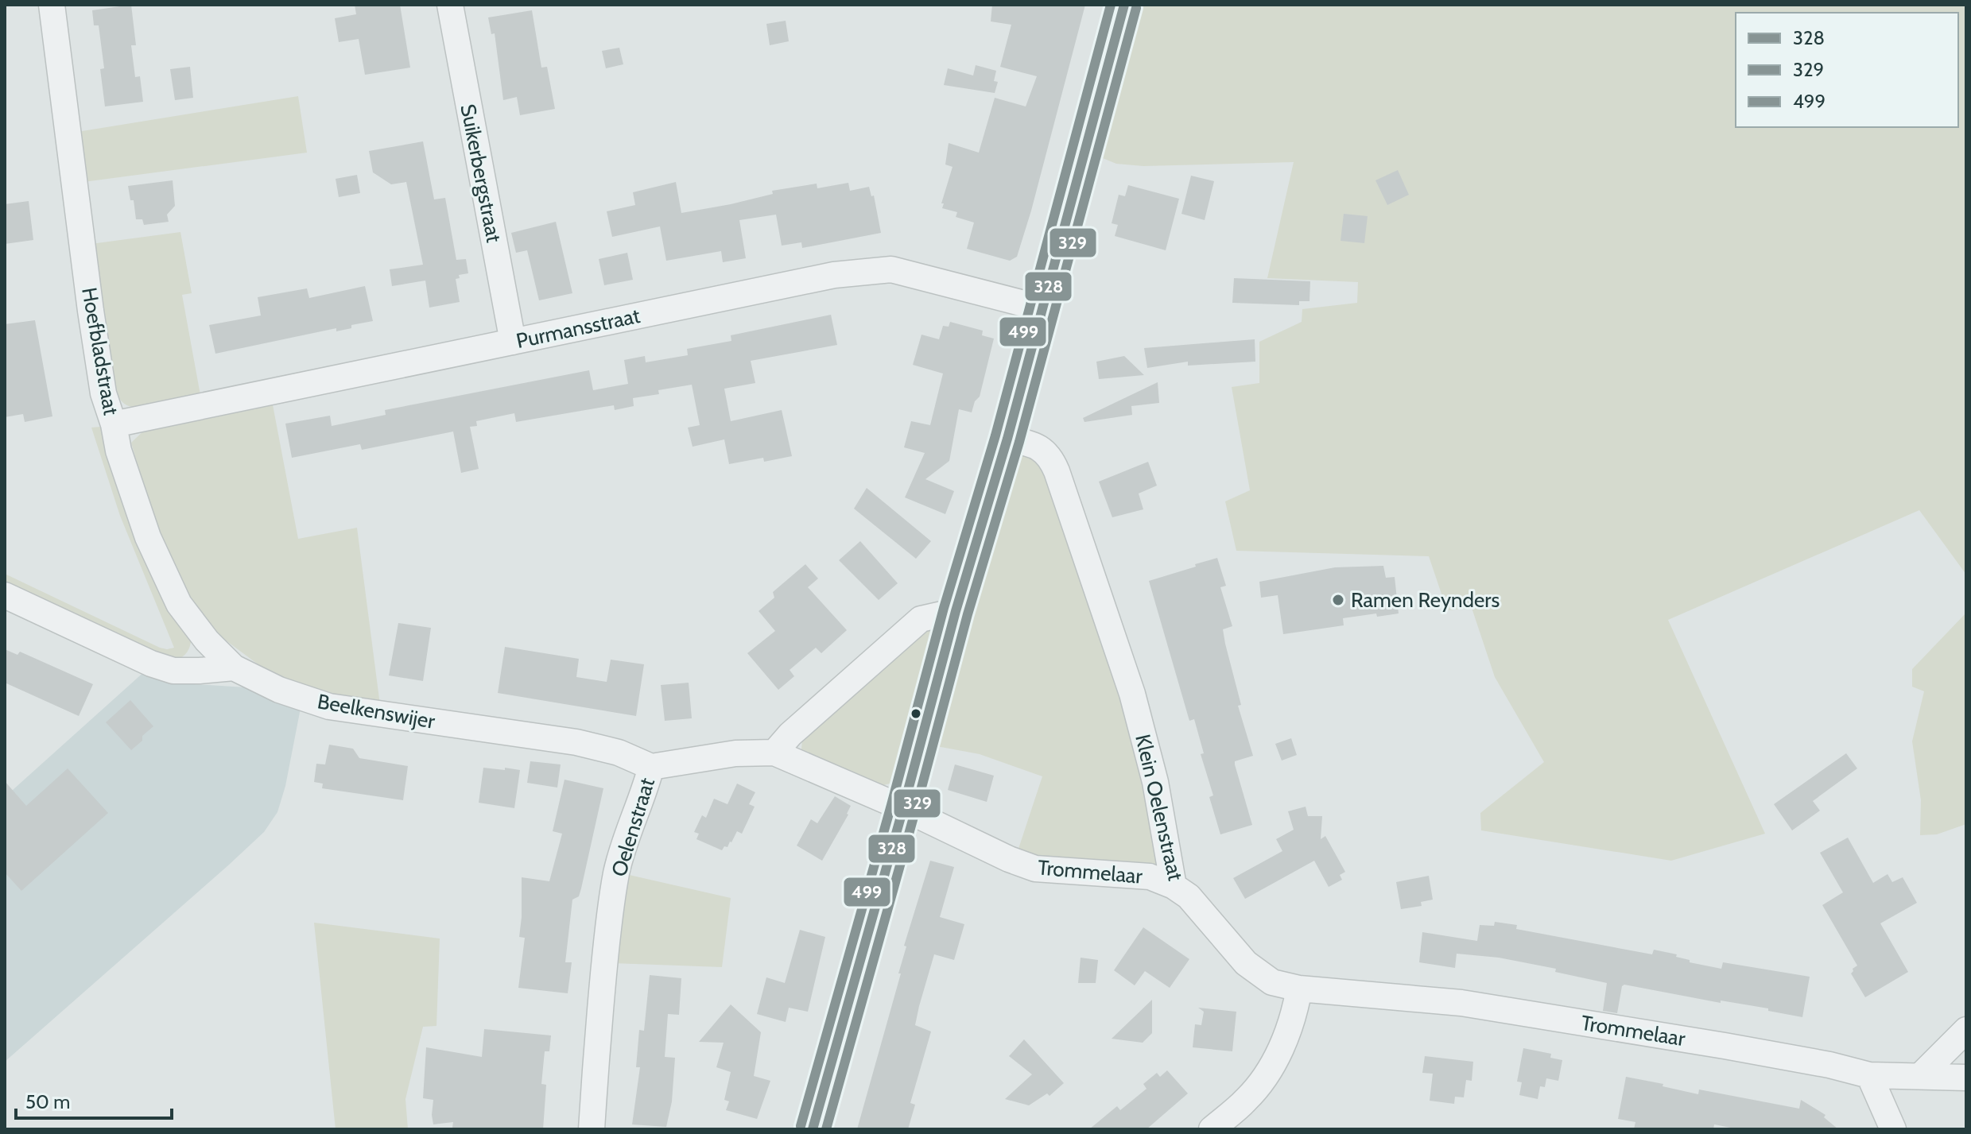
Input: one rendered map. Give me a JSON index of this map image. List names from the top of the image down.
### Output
{
  "streets": {
    "street": [
      "Suikerbergstraat",
      "Purmansstraat",
      "Hoefbladstraat",
      "Beelkenswijer",
      "Klein Oelenstraat",
      "Oelenstraat",
      "Trommelaar"
    ]
  },
  "crossings": [
    ["Suikerbergstraat", "Purmansstraat"],
    ["Purmansstraat", "Hoefbladstraat"],
    ["Hoefbladstraat", "Beelkenswijer"],
    ["Beelkenswijer", "Oelenstraat"],
    ["Klein Oelenstraat", "Trommelaar"]
  ],
  "places": ["Ramen Reynders"],
  "lines": ["transit line 328", "transit line 499", "transit line 329"],
  "legend": ["328", "329", "499"],
  "scale_bar": "50 m"
}
